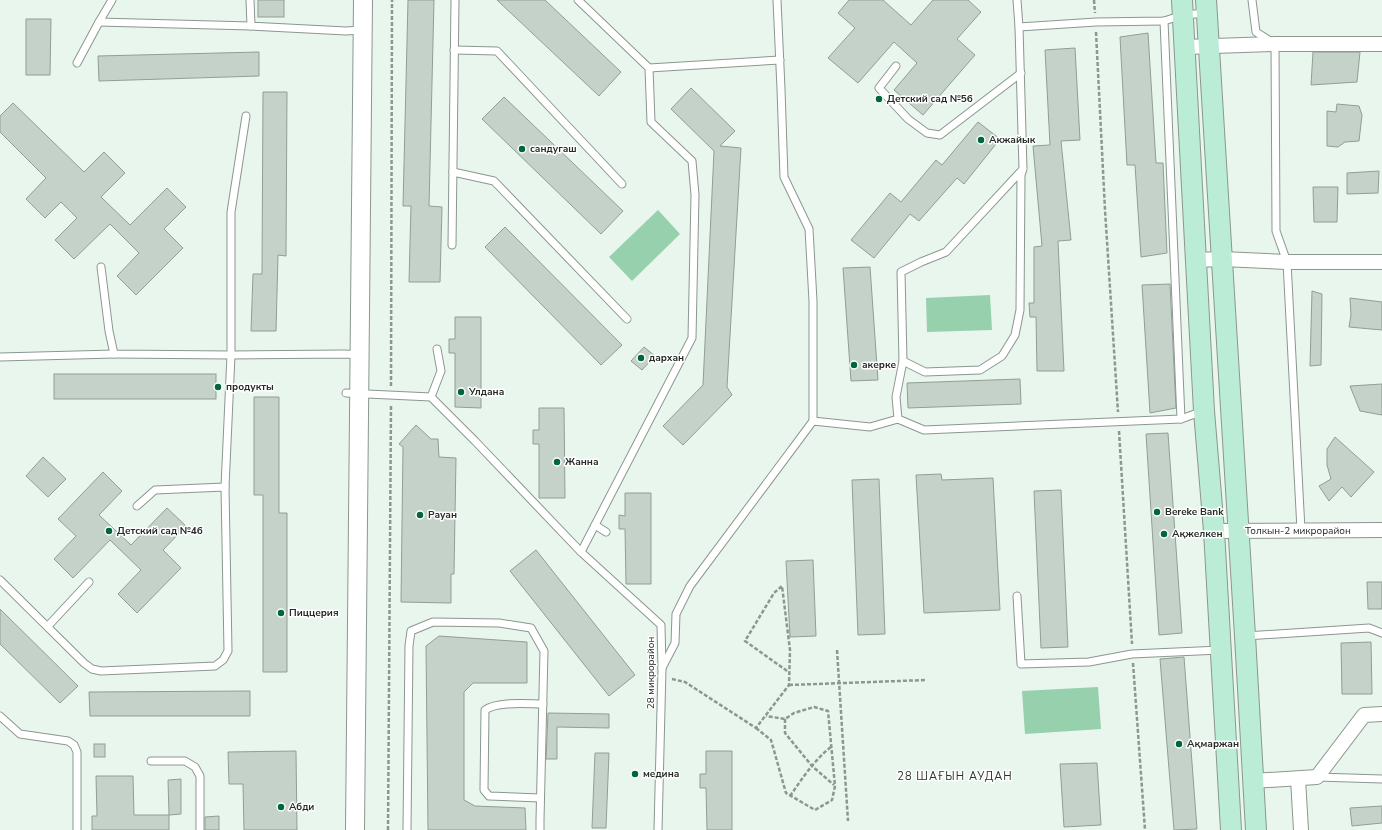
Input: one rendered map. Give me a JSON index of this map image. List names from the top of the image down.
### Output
{
  "streets": {
    "street": ["Толкын-2 микрорайон"],
    "lane": ["28 микрорайон"]
  },
  "districts": ["28 ШАҒЫН АУДАН"],
  "places": [
    "Детский сад №56",
    "Акжайык",
    "сандугаш",
    "дархан",
    "акерке",
    "продукты",
    "Улдана",
    "Жанна",
    "Bereke Bank",
    "Рауан",
    "Детский сад №46",
    "Ақжелкен",
    "Пиццерия",
    "Ақмаржан",
    "медина",
    "Абди"
  ]
}
